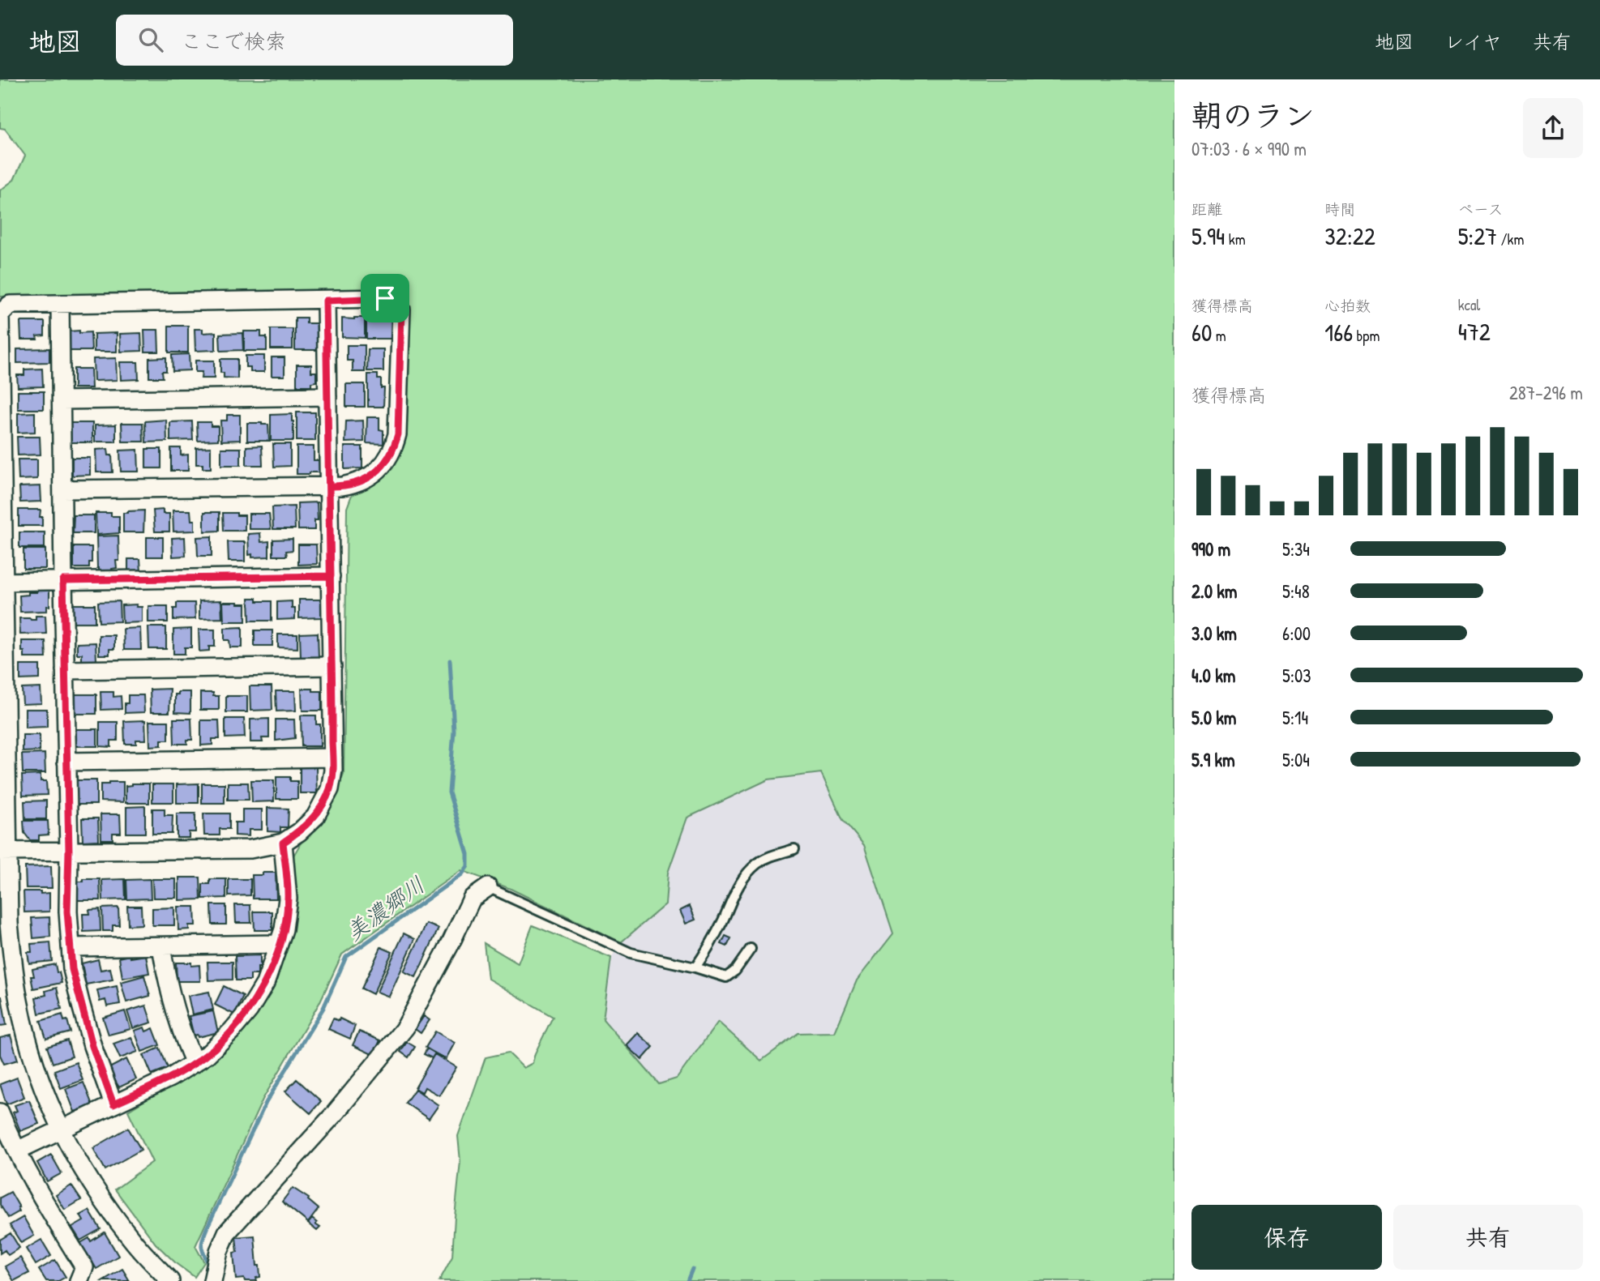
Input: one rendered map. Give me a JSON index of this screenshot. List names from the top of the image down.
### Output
{
  "water": ["美濃郷川"],
  "page": {
    "header": "地図",
    "search": "ここで検索",
    "nav": ["地図", "レイヤ", "共有"],
    "heading": ["朝のラン", "07:03 · 6 × 990 m"],
    "stats": [
      ["距離", "5.94 km"],
      ["時間", "32:22"],
      ["ペース", "5:27 /km"],
      ["獲得標高", "60 m"],
      ["心拍数", "166 bpm"],
      ["kcal", "472"]
    ],
    "chart": ["獲得標高", "287–296 m"],
    "list": [
      {
        "name": "990 m",
        "note": "5:34"
      },
      {
        "name": "2.0 km",
        "note": "5:48"
      },
      {
        "name": "3.0 km",
        "note": "6:00"
      },
      {
        "name": "4.0 km",
        "note": "5:03"
      },
      {
        "name": "5.0 km",
        "note": "5:14"
      },
      {
        "name": "5.9 km",
        "note": "5:04"
      }
    ],
    "buttons": ["保存", "共有"]
  }
}
